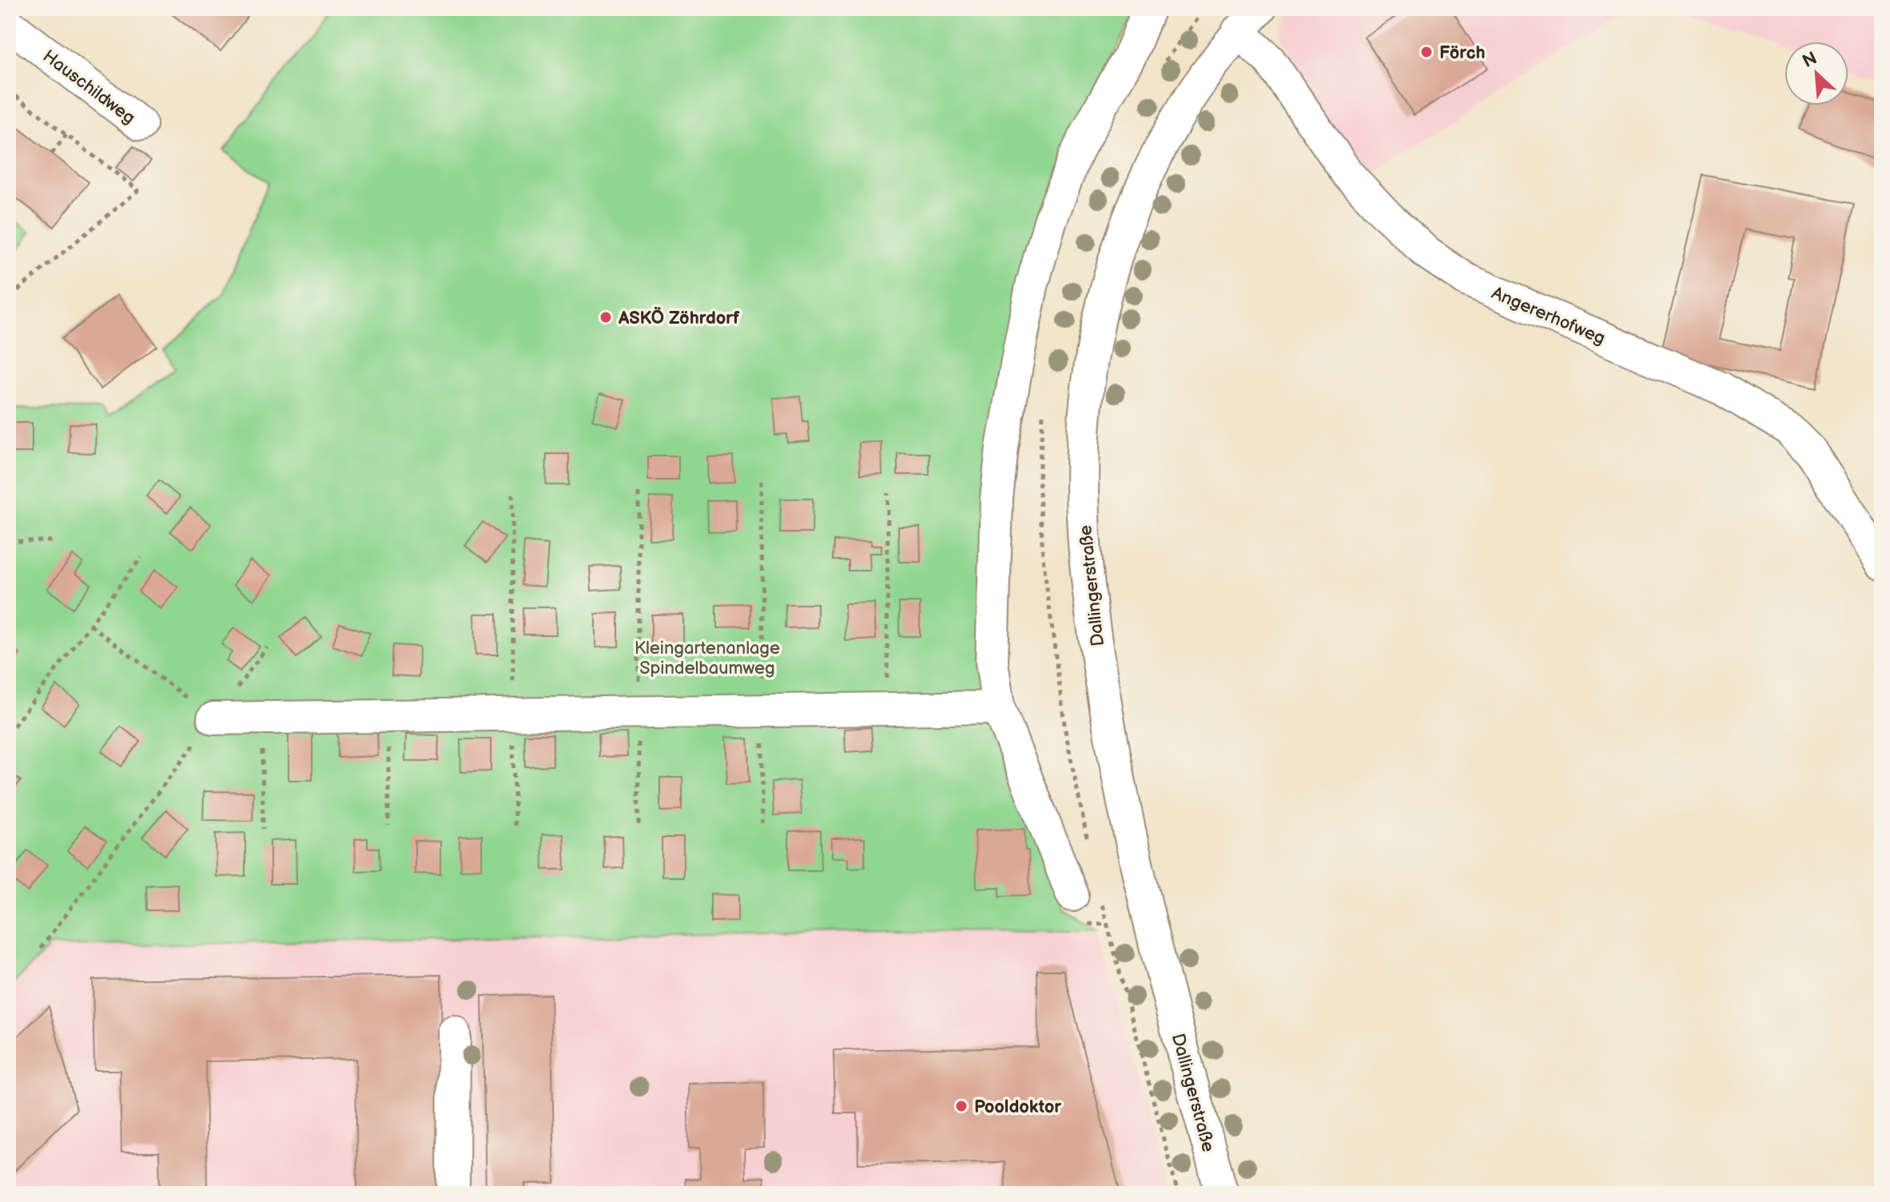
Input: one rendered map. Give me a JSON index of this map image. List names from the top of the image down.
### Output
{
  "streets": {
    "street": ["Hauschildweg", "Angererhofweg", "Dallingerstraße"]
  },
  "crossings": [
    ["Angererhofweg", "Dallingerstraße"]
  ],
  "parks": ["Kleingartenanlage Spindelbaumweg"],
  "places": ["Förch", "ASKÖ Zöhrdorf", "Pooldoktor"],
  "north": "top left"
}
